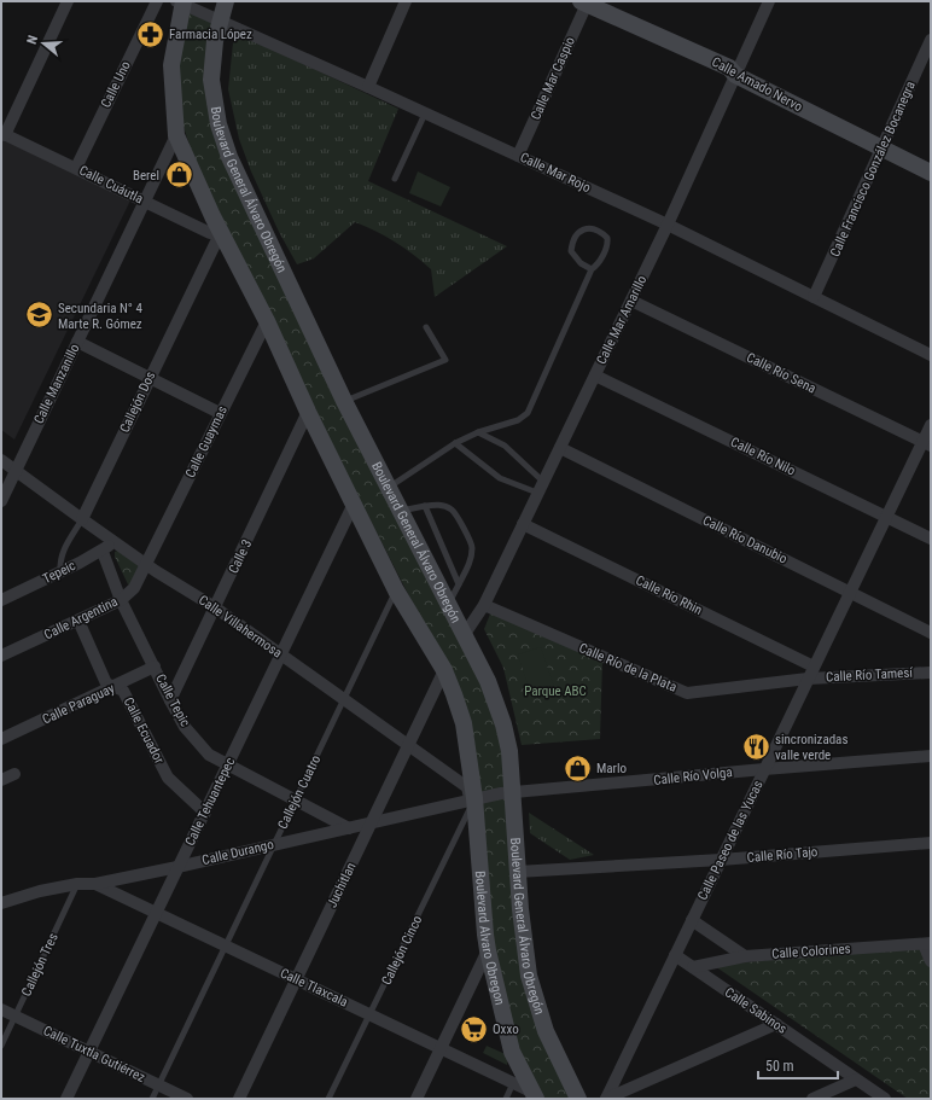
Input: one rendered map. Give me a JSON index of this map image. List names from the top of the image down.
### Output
{
  "streets": {
    "main road": ["Calle Amado Nervo", "Boulevard General Álvaro Obregón", "Boulevard Alvaro Obregon"],
    "street": [
      "Calle Mar Caspio",
      "Calle Uno",
      "Calle Francisco González Bocanegra",
      "Calle Mar Rojo",
      "Calle Cuáutla",
      "Calle Mar Amarillo",
      "Calle Río Sena",
      "Calle Manzanillo",
      "Callejón Dos",
      "Calle Guaymas",
      "Calle Río Nilo",
      "Calle Río Danubio",
      "Calle 3",
      "Tepeic",
      "Calle Río Rhin",
      "Calle Argentina",
      "Calle Villahermosa",
      "Calle Río de la Plata",
      "Calle Río Tamesí",
      "Calle Tepic",
      "Calle Paraguay",
      "Calle Ecuador",
      "Calle Río Volga",
      "Calle Tehuantepec",
      "Calle Paseo de las Yucas",
      "Calle Durango",
      "Calle Río Tajo",
      "Juchitlan",
      "Calle Colorines",
      "Calle Tlaxcala",
      "Calle Sabinos",
      "Calle Tuxtla Gutiérrez"
    ],
    "lane": ["Callejón Cuatro", "Callejón Cinco", "Callejón Tres"]
  },
  "crossings": [
    ["Calle Mar Caspio", "Calle Amado Nervo"],
    ["Calle Mar Caspio", "Calle Mar Rojo"],
    ["Calle Uno", "Calle Cuáutla"],
    ["Calle Amado Nervo", "Calle Francisco González Bocanegra"],
    ["Calle Amado Nervo", "Calle Mar Amarillo"],
    ["Calle Francisco González Bocanegra", "Calle Mar Rojo"],
    ["Calle Mar Rojo", "Boulevard General Álvaro Obregón"],
    ["Calle Mar Rojo", "Calle Mar Amarillo"],
    ["Calle Cuáutla", "Calle Manzanillo"],
    ["Calle Cuáutla", "Callejón Dos"],
    ["Boulevard General Álvaro Obregón", "Calle Mar Amarillo"],
    ["Boulevard General Álvaro Obregón", "Calle Río Volga"],
    ["Boulevard General Álvaro Obregón", "Calle Río Tajo"],
    ["Calle Mar Amarillo", "Calle Río Sena"],
    ["Calle Mar Amarillo", "Calle Río Nilo"],
    ["Calle Mar Amarillo", "Calle Río Danubio"],
    ["Calle Mar Amarillo", "Calle Río Rhin"],
    ["Calle Mar Amarillo", "Calle Río de la Plata"],
    ["Calle Río Sena", "Calle Paseo de las Yucas"],
    ["Calle Manzanillo", "Calle Villahermosa"],
    ["Callejón Dos", "Tepeic"],
    ["Callejón Dos", "Calle Villahermosa"],
    ["Calle Guaymas", "Calle Argentina"],
    ["Calle Guaymas", "Calle Villahermosa"],
    ["Calle Río Nilo", "Calle Paseo de las Yucas"],
    ["Calle Río Danubio", "Calle Paseo de las Yucas"],
    ["Calle 3", "Calle Villahermosa"],
    ["Calle 3", "Calle Tepic"],
    ["Tepeic", "Calle Villahermosa"],
    ["Tepeic", "Calle Tepic"],
    ["Calle Río Rhin", "Calle Paseo de las Yucas"],
    ["Calle Argentina", "Calle Villahermosa"],
    ["Calle Argentina", "Calle Tepic"],
    ["Calle Argentina", "Calle Ecuador"],
    ["Calle Villahermosa", "Calle Río Volga"],
    ["Calle Villahermosa", "Callejón Cuatro"],
    ["Calle Villahermosa", "Calle Tehuantepec"],
    ["Calle Villahermosa", "Calle Durango"],
    ["Calle Villahermosa", "Juchitlan"],
    ["Calle Villahermosa", "Boulevard Alvaro Obregon"],
    ["Calle Villahermosa", "Callejón Cinco"],
    ["Calle Río de la Plata", "Calle Río Tamesí"],
    ["Calle Río de la Plata", "Calle Paseo de las Yucas"],
    ["Calle Río Tamesí", "Calle Paseo de las Yucas"],
    ["Calle Tepic", "Calle Paraguay"],
    ["Calle Tepic", "Callejón Cuatro"],
    ["Calle Tepic", "Calle Tehuantepec"],
    ["Calle Tepic", "Calle Durango"],
    ["Calle Paraguay", "Calle Ecuador"],
    ["Calle Ecuador", "Calle Tehuantepec"],
    ["Calle Río Volga", "Calle Paseo de las Yucas"],
    ["Calle Río Volga", "Calle Durango"],
    ["Calle Río Volga", "Boulevard Alvaro Obregon"],
    ["Calle Río Volga", "Callejón Cinco"],
    ["Callejón Cuatro", "Calle Durango"],
    ["Callejón Cuatro", "Calle Tlaxcala"],
    ["Callejón Cuatro", "Calle Tuxtla Gutiérrez"],
    ["Calle Tehuantepec", "Calle Durango"],
    ["Calle Tehuantepec", "Calle Tlaxcala"],
    ["Calle Tehuantepec", "Calle Tuxtla Gutiérrez"],
    ["Calle Paseo de las Yucas", "Calle Río Tajo"],
    ["Calle Paseo de las Yucas", "Calle Sabinos"],
    ["Calle Durango", "Juchitlan"],
    ["Calle Durango", "Boulevard Alvaro Obregon"],
    ["Calle Durango", "Callejón Cinco"],
    ["Calle Durango", "Callejón Tres"],
    ["Calle Durango", "Calle Tlaxcala"],
    ["Juchitlan", "Calle Tlaxcala"],
    ["Boulevard Alvaro Obregon", "Callejón Cinco"],
    ["Boulevard Alvaro Obregon", "Calle Tlaxcala"],
    ["Callejón Cinco", "Calle Tlaxcala"],
    ["Calle Colorines", "Calle Sabinos"],
    ["Callejón Tres", "Calle Tuxtla Gutiérrez"]
  ],
  "parks": ["Parque ABC"],
  "places": {
    "pharmacy": ["Farmacia López"],
    "shop": ["Berel", "Marlo"],
    "school or university": ["Secundaria N° 4 Marte R. Gómez"],
    "restaurant": ["sincronizadas valle verde"],
    "supermarket": ["Oxxo"]
  },
  "scale_bar": "50 m",
  "north": "left"
}
